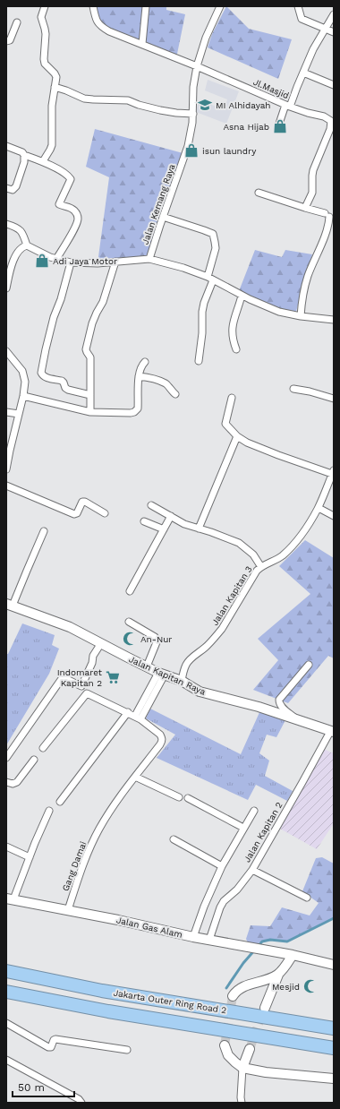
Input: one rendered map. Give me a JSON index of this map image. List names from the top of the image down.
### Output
{
  "streets": {
    "highway": ["Jakarta Outer Ring Road 2"],
    "street": [
      "Jl.Masjid",
      "Jalan Kemang Raya",
      "Jalan Kapitan 3",
      "Jalan Kapitan Raya",
      "Jalan Kapitan 2",
      "Gang Damai",
      "Jalan Gas Alam"
    ]
  },
  "crossings": [
    ["Jl.Masjid", "Jalan Kemang Raya"],
    ["Jalan Kapitan 3", "Jalan Kapitan Raya"],
    ["Jalan Kapitan Raya", "Jalan Kapitan 2"],
    ["Jalan Kapitan 2", "Jalan Gas Alam"],
    ["Gang Damai", "Jalan Gas Alam"]
  ],
  "places": {
    "school or university": ["MI Alhidayah"],
    "shop": ["Asna Hijab", "isun laundry", "Adi Jaya Motor"],
    "mosque": ["An-Nur", "Mesjid"],
    "supermarket": ["Indomaret Kapitan 2"]
  },
  "scale_bar": "50 m"
}
